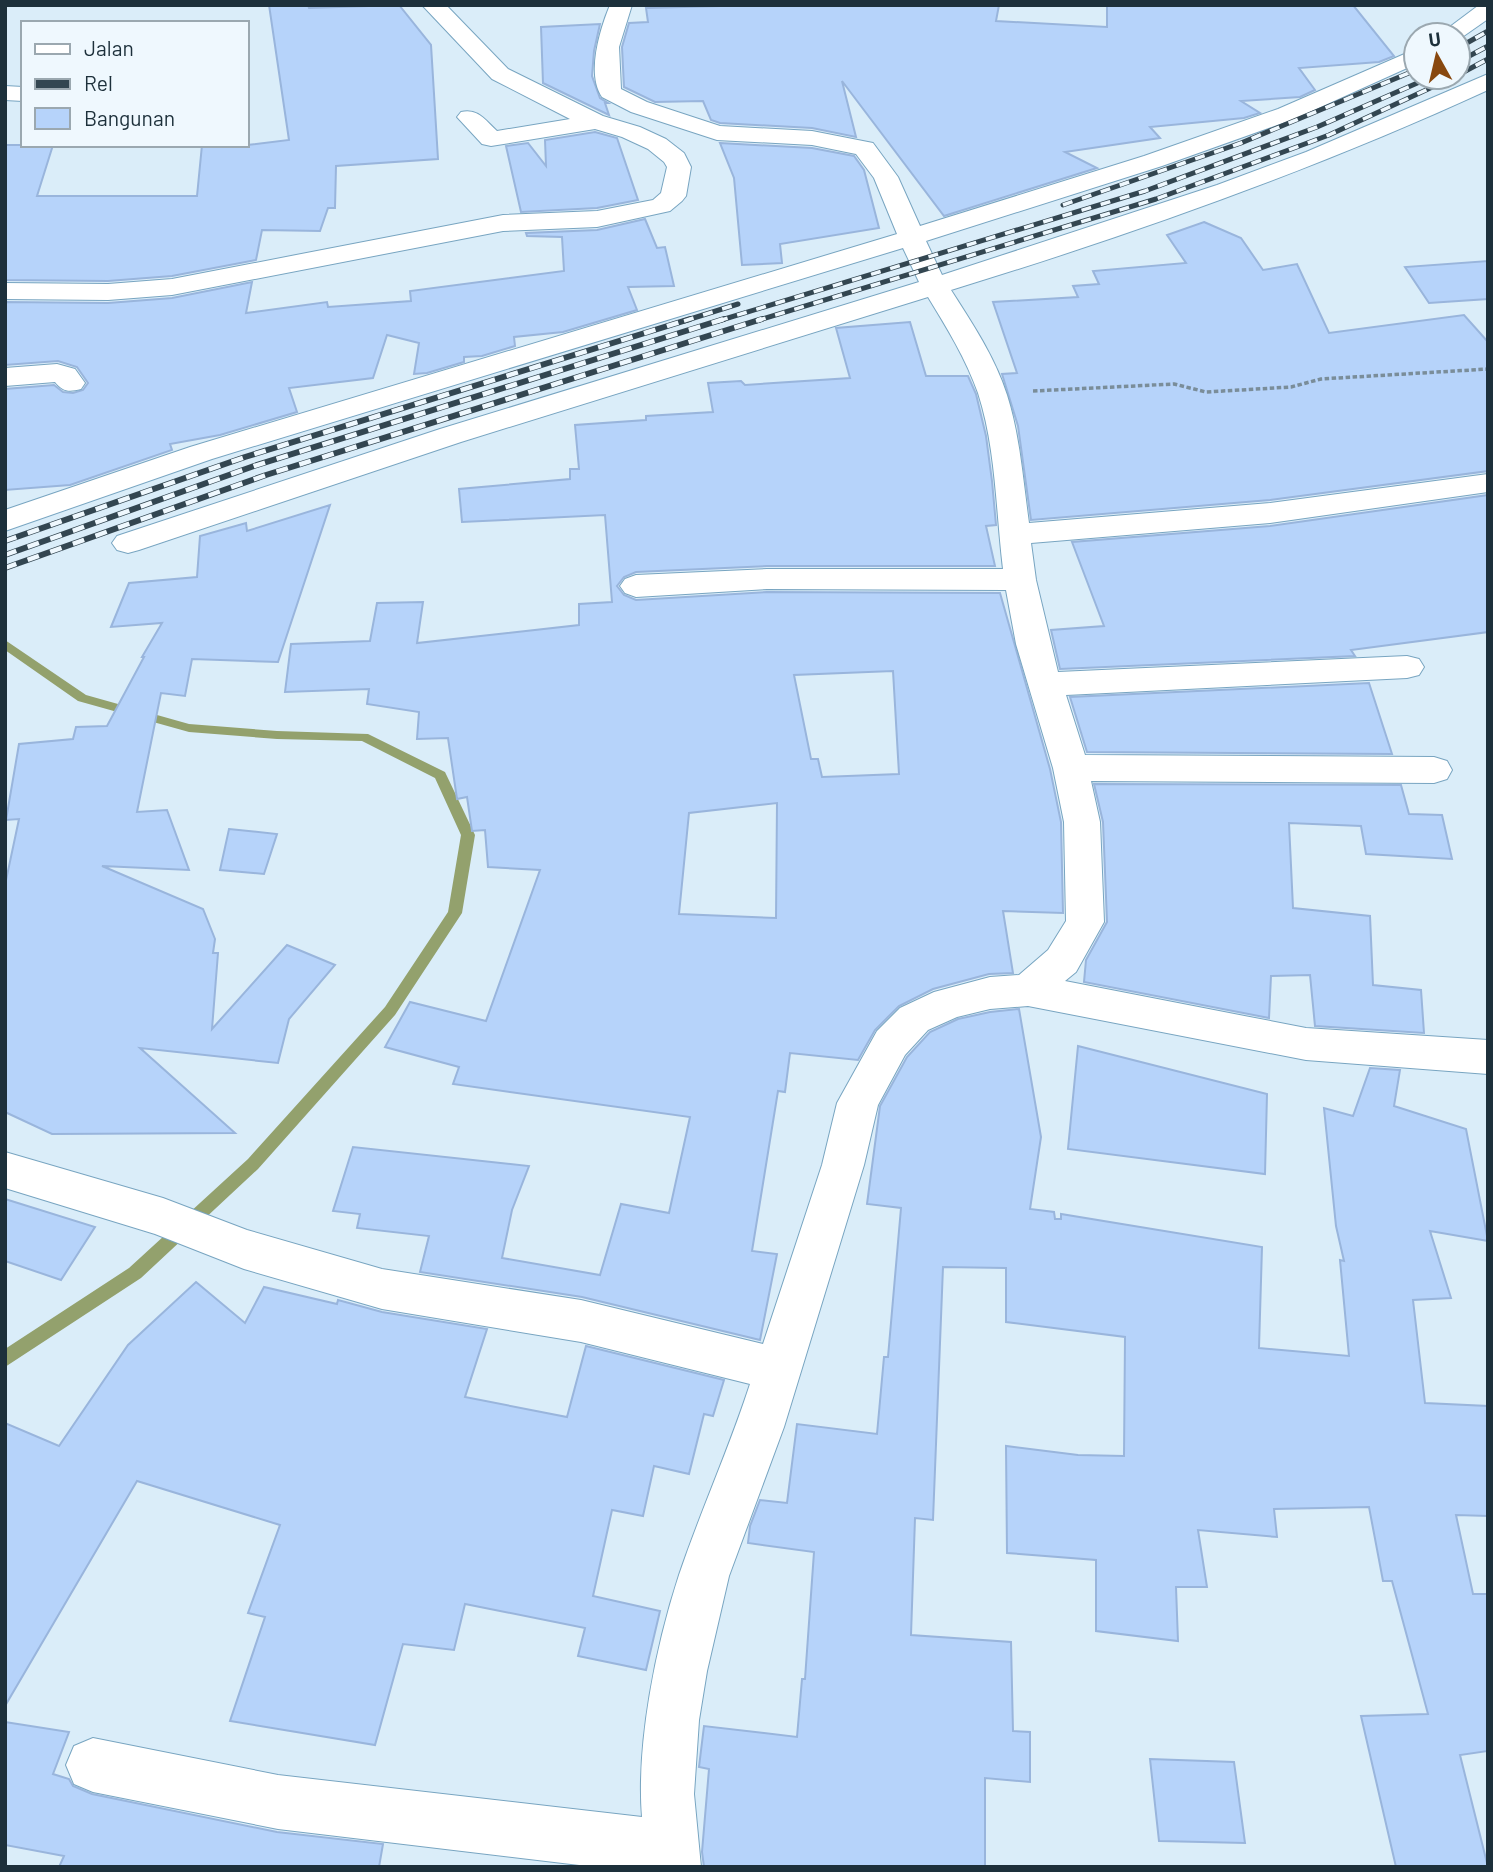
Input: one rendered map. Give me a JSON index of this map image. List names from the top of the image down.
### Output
{
  "legend": ["Jalan", "Rel", "Bangunan"],
  "north": "top"
}
